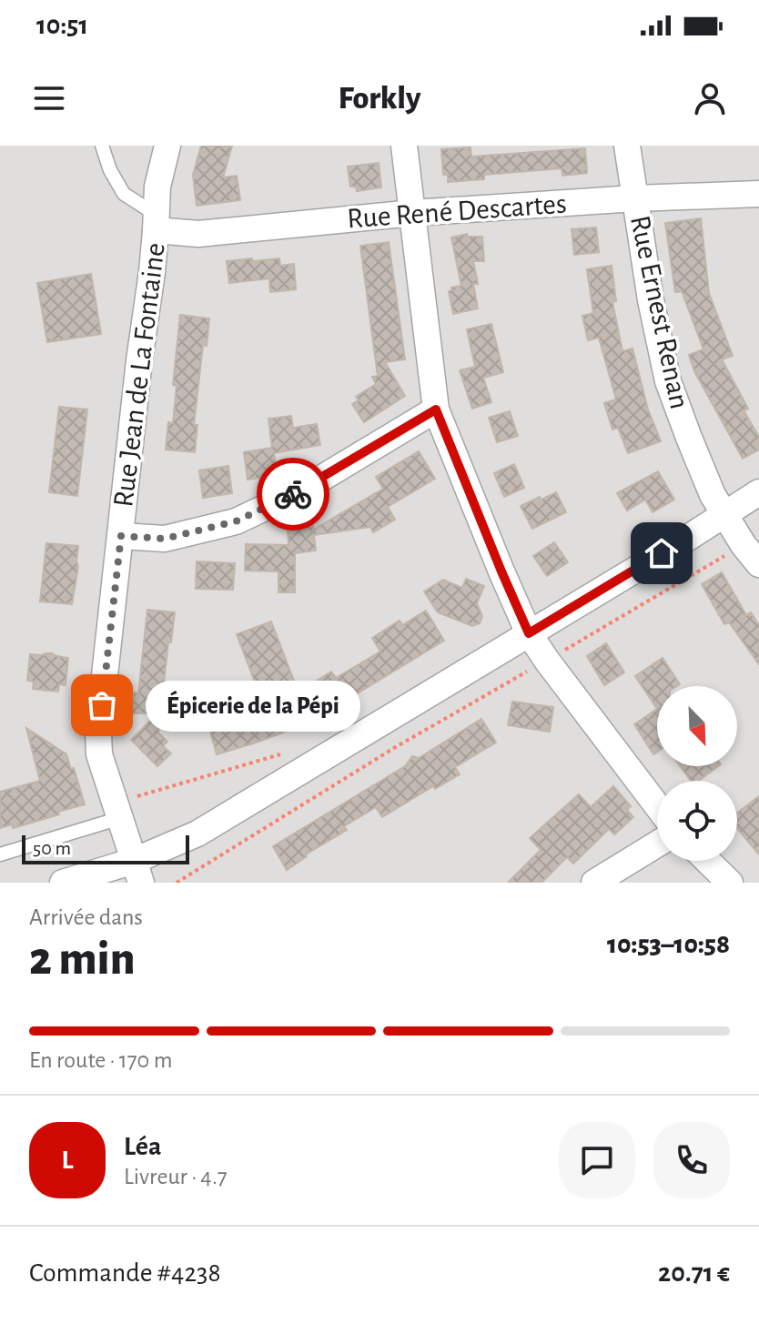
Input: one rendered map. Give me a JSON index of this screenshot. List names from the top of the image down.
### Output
{
  "streets": {
    "street": ["Rue René Descartes", "Rue Ernest Renan", "Rue Jean de La Fontaine"]
  },
  "crossings": [
    ["Rue René Descartes", "Rue Ernest Renan"],
    ["Rue René Descartes", "Rue Jean de La Fontaine"]
  ],
  "places": ["Épicerie de la Pépi"],
  "scale_bar": "50 m",
  "north": "bottom right",
  "page": {
    "status": "10:51",
    "header": "Forkly",
    "bubble": "Épicerie de la Pépi",
    "scale": "50 m",
    "heading": ["2 min", "Arrivée dans", "10:53–10:58"],
    "panel": [
      "Léa",
      "Livreur · 4.7",
      "Commande #4238",
      "20.71 €"
    ],
    "bar": "En route · 170 m",
    "round": "L"
  }
}
